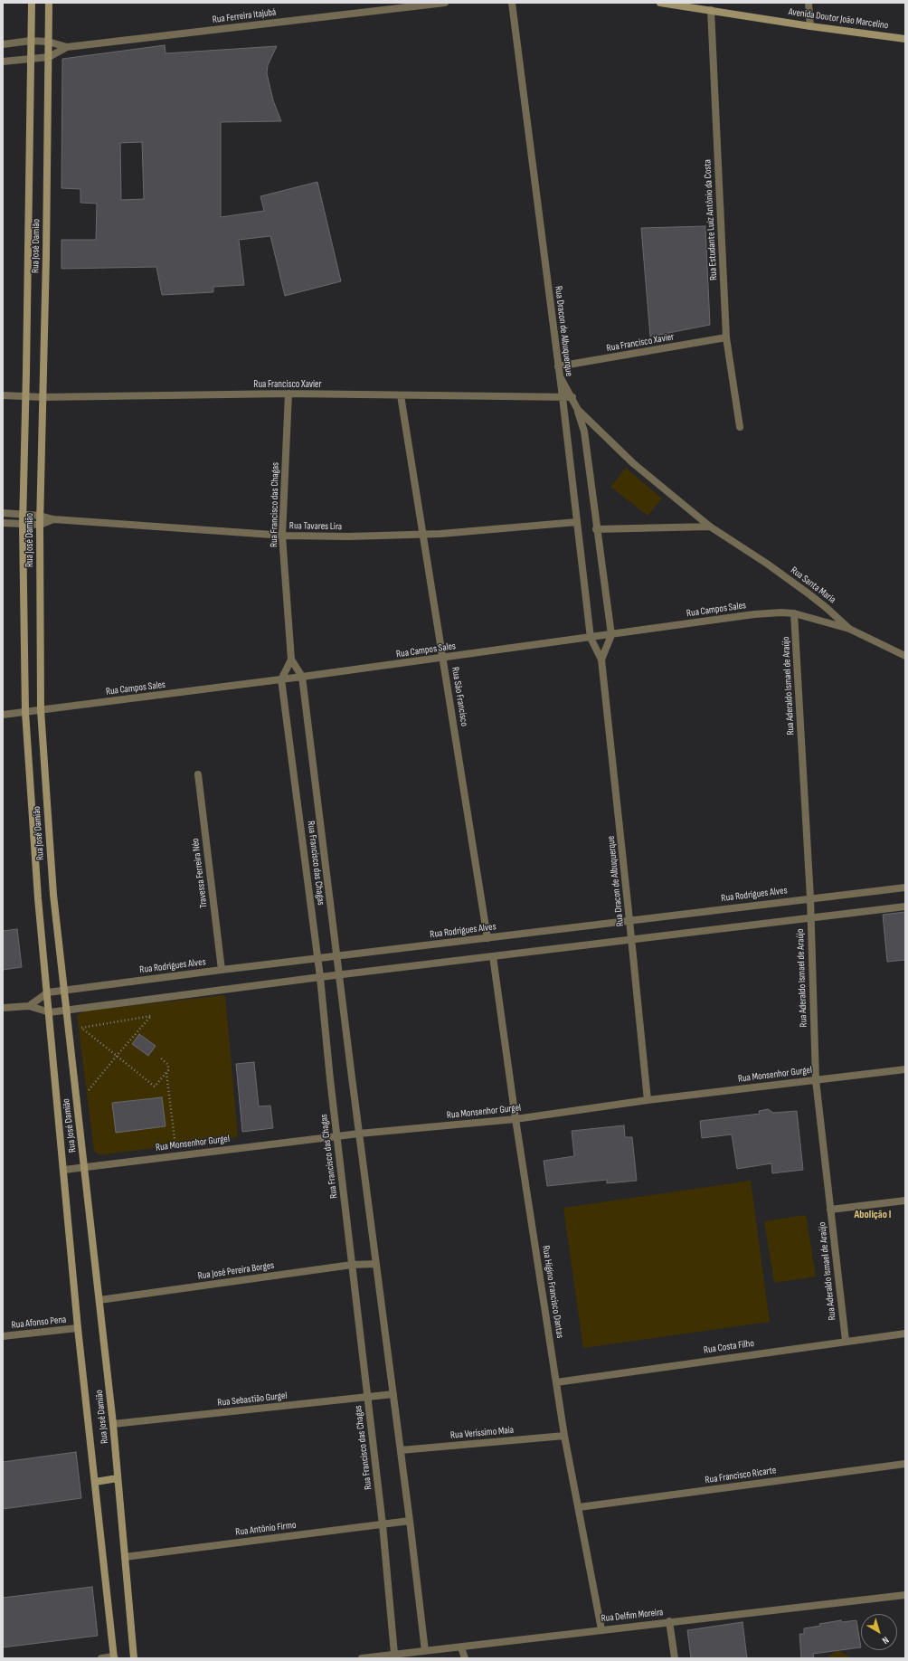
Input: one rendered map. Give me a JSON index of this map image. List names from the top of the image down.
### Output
{
  "streets": {
    "street": [
      "Rua Ferreira Itajubá",
      "Avenida Doutor João Marcelino",
      "Rua Estudante Luiz Antônio da Costa",
      "Rua José Damião",
      "Rua Dracon de Albuquerque",
      "Rua Francisco Xavier",
      "Rua Francisco das Chagas",
      "Rua Tavares Lira",
      "Rua Santa Maria",
      "Rua Campos Sales",
      "Rua Aderaldo Ismael de Araújo",
      "Rua São Francisco",
      "Travessa Ferreira Néo",
      "Rua Rodrigues Alves",
      "Rua Monsenhor Gurgel",
      "Rua José Pereira Borges",
      "Rua Higino Francisco Dantas",
      "Rua Afonso Pena",
      "Rua Costa Filho",
      "Rua Sebastião Gurgel",
      "Rua Veríssimo Maia",
      "Rua Francisco Ricarte",
      "Rua Antônio Firmo",
      "Rua Delfim Moreira"
    ]
  },
  "crossings": [
    ["Rua Ferreira Itajubá", "Rua José Damião"],
    ["Avenida Doutor João Marcelino", "Rua Estudante Luiz Antônio da Costa"],
    ["Rua Estudante Luiz Antônio da Costa", "Rua Francisco Xavier"],
    ["Rua José Damião", "Rua Francisco Xavier"],
    ["Rua José Damião", "Rua Tavares Lira"],
    ["Rua José Damião", "Rua Campos Sales"],
    ["Rua José Damião", "Rua Rodrigues Alves"],
    ["Rua José Damião", "Rua Monsenhor Gurgel"],
    ["Rua José Damião", "Rua José Pereira Borges"],
    ["Rua José Damião", "Rua Afonso Pena"],
    ["Rua José Damião", "Rua Sebastião Gurgel"],
    ["Rua José Damião", "Rua Antônio Firmo"],
    ["Rua Dracon de Albuquerque", "Rua Francisco Xavier"],
    ["Rua Dracon de Albuquerque", "Rua Tavares Lira"],
    ["Rua Dracon de Albuquerque", "Rua Santa Maria"],
    ["Rua Dracon de Albuquerque", "Rua Campos Sales"],
    ["Rua Dracon de Albuquerque", "Rua Rodrigues Alves"],
    ["Rua Dracon de Albuquerque", "Rua Monsenhor Gurgel"],
    ["Rua Francisco Xavier", "Rua Francisco das Chagas"],
    ["Rua Francisco Xavier", "Rua Santa Maria"],
    ["Rua Francisco Xavier", "Rua São Francisco"],
    ["Rua Francisco das Chagas", "Rua Tavares Lira"],
    ["Rua Francisco das Chagas", "Rua Campos Sales"],
    ["Rua Francisco das Chagas", "Rua Rodrigues Alves"],
    ["Rua Francisco das Chagas", "Rua Monsenhor Gurgel"],
    ["Rua Francisco das Chagas", "Rua José Pereira Borges"],
    ["Rua Francisco das Chagas", "Rua Sebastião Gurgel"],
    ["Rua Francisco das Chagas", "Rua Veríssimo Maia"],
    ["Rua Francisco das Chagas", "Rua Antônio Firmo"],
    ["Rua Francisco das Chagas", "Rua Delfim Moreira"],
    ["Rua Tavares Lira", "Rua São Francisco"],
    ["Rua Santa Maria", "Rua Campos Sales"],
    ["Rua Campos Sales", "Rua Aderaldo Ismael de Araújo"],
    ["Rua Campos Sales", "Rua São Francisco"],
    ["Rua Aderaldo Ismael de Araújo", "Rua Rodrigues Alves"],
    ["Rua Aderaldo Ismael de Araújo", "Rua Monsenhor Gurgel"],
    ["Rua Aderaldo Ismael de Araújo", "Rua Costa Filho"],
    ["Rua São Francisco", "Rua Rodrigues Alves"],
    ["Travessa Ferreira Néo", "Rua Rodrigues Alves"],
    ["Rua Monsenhor Gurgel", "Rua Higino Francisco Dantas"],
    ["Rua Higino Francisco Dantas", "Rua Costa Filho"],
    ["Rua Higino Francisco Dantas", "Rua Veríssimo Maia"],
    ["Rua Higino Francisco Dantas", "Rua Francisco Ricarte"],
    ["Rua Higino Francisco Dantas", "Rua Delfim Moreira"]
  ],
  "districts": ["Abolição I"],
  "north": "bottom right"
}
